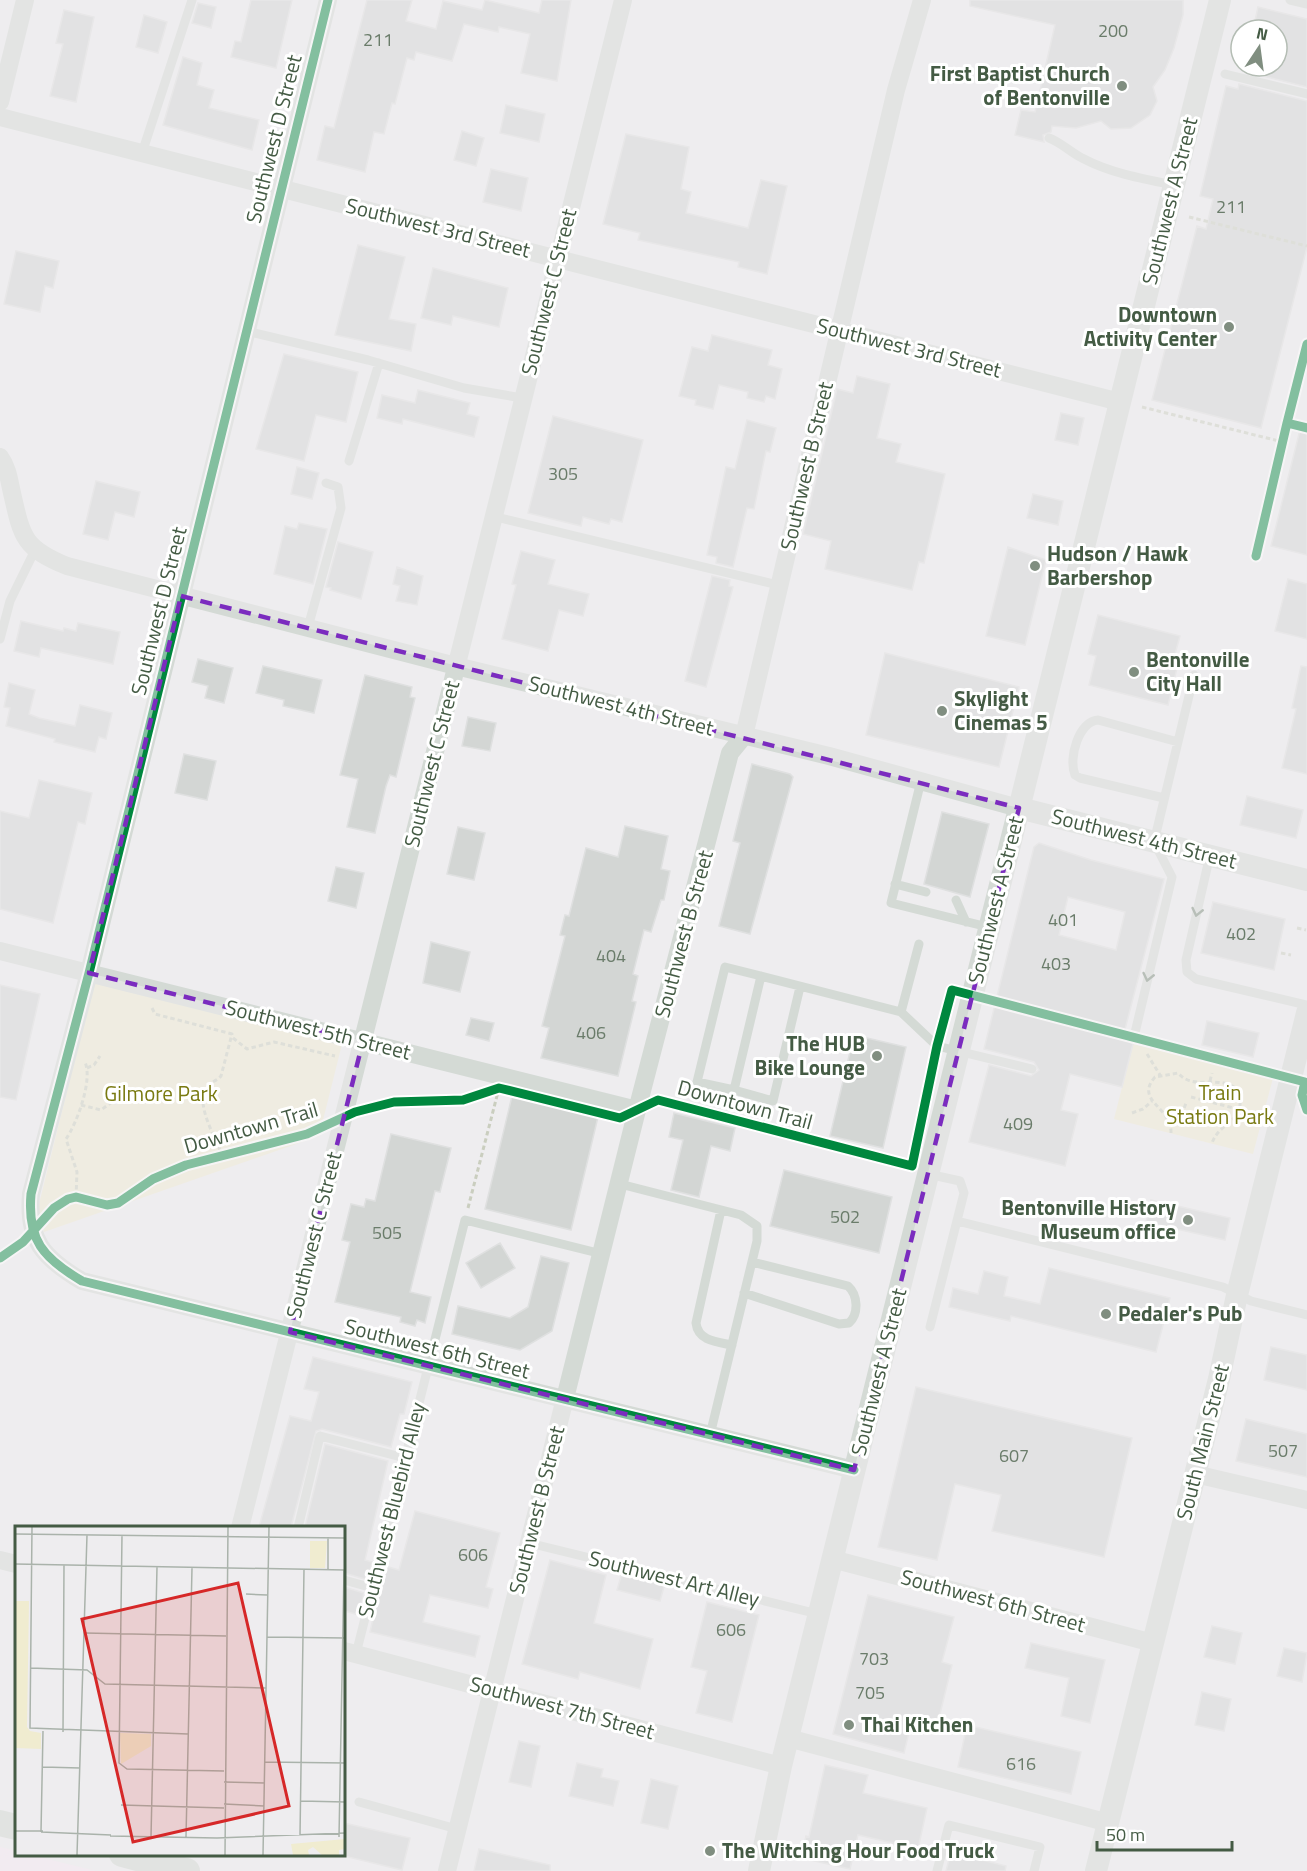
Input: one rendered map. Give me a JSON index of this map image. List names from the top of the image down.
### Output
{
  "streets": {
    "street": [
      "Southwest D Street",
      "Southwest A Street",
      "Southwest 3rd Street",
      "Southwest C Street",
      "Southwest B Street",
      "Southwest 4th Street",
      "Southwest 5th Street",
      "Southwest 6th Street",
      "South Main Street",
      "Southwest 7th Street"
    ],
    "lane": ["Southwest Bluebird Alley", "Southwest Art Alley"],
    "cycle path": ["Downtown Trail"]
  },
  "crossings": [
    ["Southwest D Street", "Southwest 3rd Street"],
    ["Southwest D Street", "Southwest 4th Street"],
    ["Southwest D Street", "Southwest 5th Street"],
    ["Southwest D Street", "Southwest 6th Street"],
    ["Southwest A Street", "Southwest 3rd Street"],
    ["Southwest A Street", "Southwest 4th Street"],
    ["Southwest A Street", "Southwest 6th Street"],
    ["Southwest A Street", "Southwest Art Alley"],
    ["Southwest A Street", "Southwest 7th Street"],
    ["Southwest 3rd Street", "Southwest C Street"],
    ["Southwest 3rd Street", "Southwest B Street"],
    ["Southwest C Street", "Southwest 4th Street"],
    ["Southwest C Street", "Southwest 5th Street"],
    ["Southwest C Street", "Southwest 6th Street"],
    ["Southwest B Street", "Southwest 4th Street"],
    ["Southwest B Street", "Southwest 5th Street"],
    ["Southwest B Street", "Southwest 6th Street"],
    ["Southwest B Street", "Southwest Art Alley"],
    ["Southwest B Street", "Southwest 7th Street"],
    ["Southwest 6th Street", "South Main Street"],
    ["Southwest 6th Street", "Southwest Bluebird Alley"],
    ["Southwest Bluebird Alley", "Southwest 7th Street"]
  ],
  "parks": ["Train Station Park", "Gilmore Park"],
  "places": [
    "First Baptist Church of Bentonville",
    "Downtown Activity Center",
    "Hudson / Hawk Barbershop",
    "Bentonville City Hall",
    "Skylight Cinemas 5",
    "The HUB Bike Lounge",
    "Bentonville History Museum office",
    "Pedaler's Pub",
    "Thai Kitchen",
    "The Witching Hour Food Truck"
  ],
  "house_numbers": [
    "200",
    "211",
    "211",
    "305",
    "401",
    "402",
    "404",
    "403",
    "406",
    "409",
    "502",
    "505",
    "507",
    "607",
    "606",
    "606",
    "703",
    "705",
    "616"
  ],
  "scale_bar": "50 m",
  "north": "top"
}
